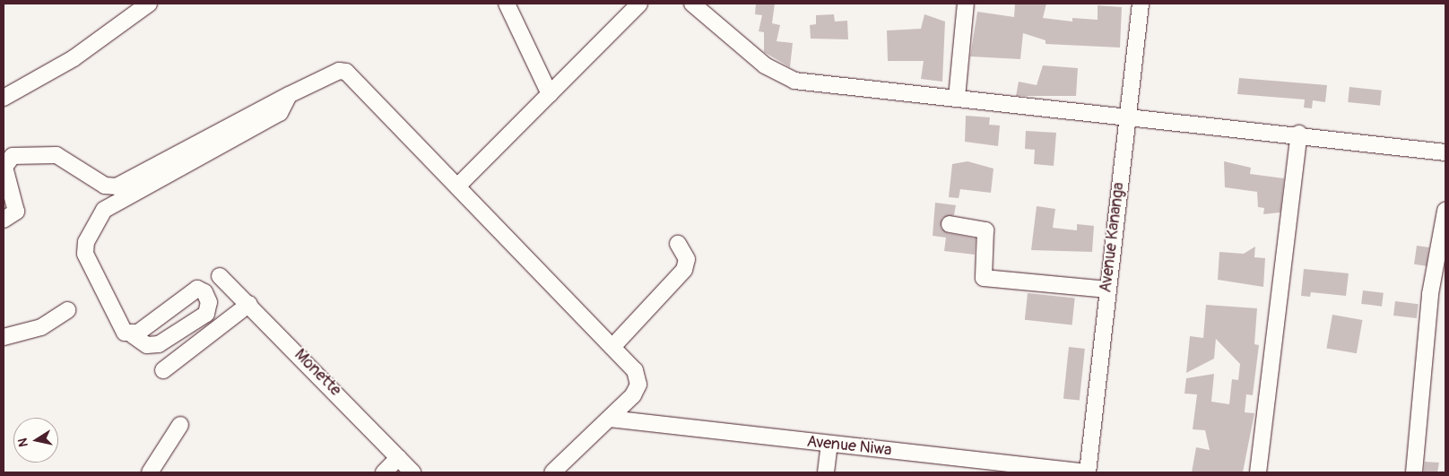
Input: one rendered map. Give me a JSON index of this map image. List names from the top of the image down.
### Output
{
  "streets": {
    "street": ["Avenue Kananga", "Monette", "Avenue Niwa"]
  },
  "crossings": [
    ["Avenue Kananga", "Avenue Niwa"]
  ],
  "north": "left"
}
